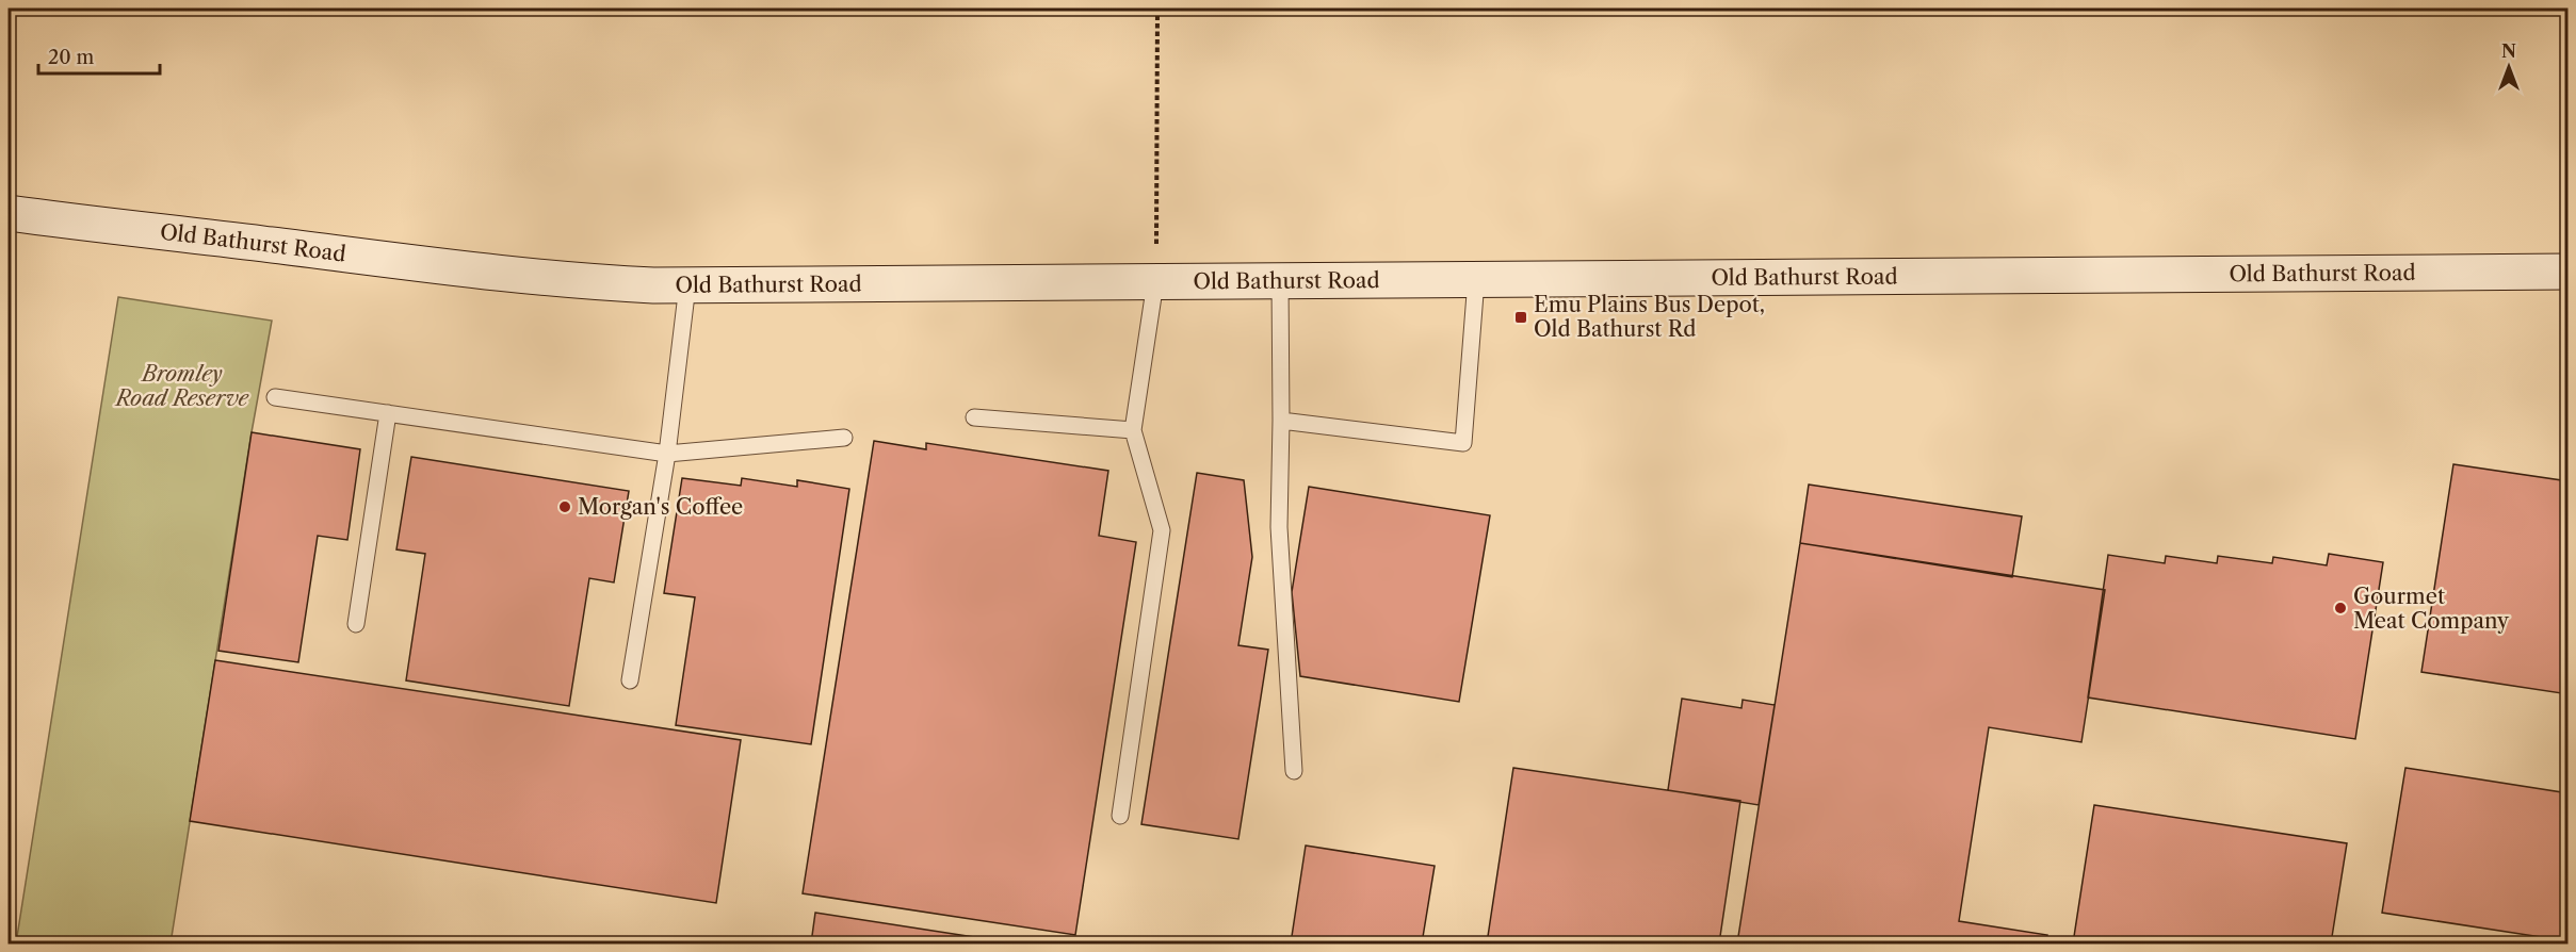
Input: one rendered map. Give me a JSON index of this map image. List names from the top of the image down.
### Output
{
  "streets": {
    "main road": ["Old Bathurst Road"]
  },
  "parks": ["Bromley Road Reserve"],
  "places": {
    "transit": ["Emu Plains Bus Depot, Old Bathurst Rd"],
    "other": ["Morgan's Coffee", "Gourmet Meat Company"]
  },
  "scale_bar": "20 m",
  "north": "top"
}
